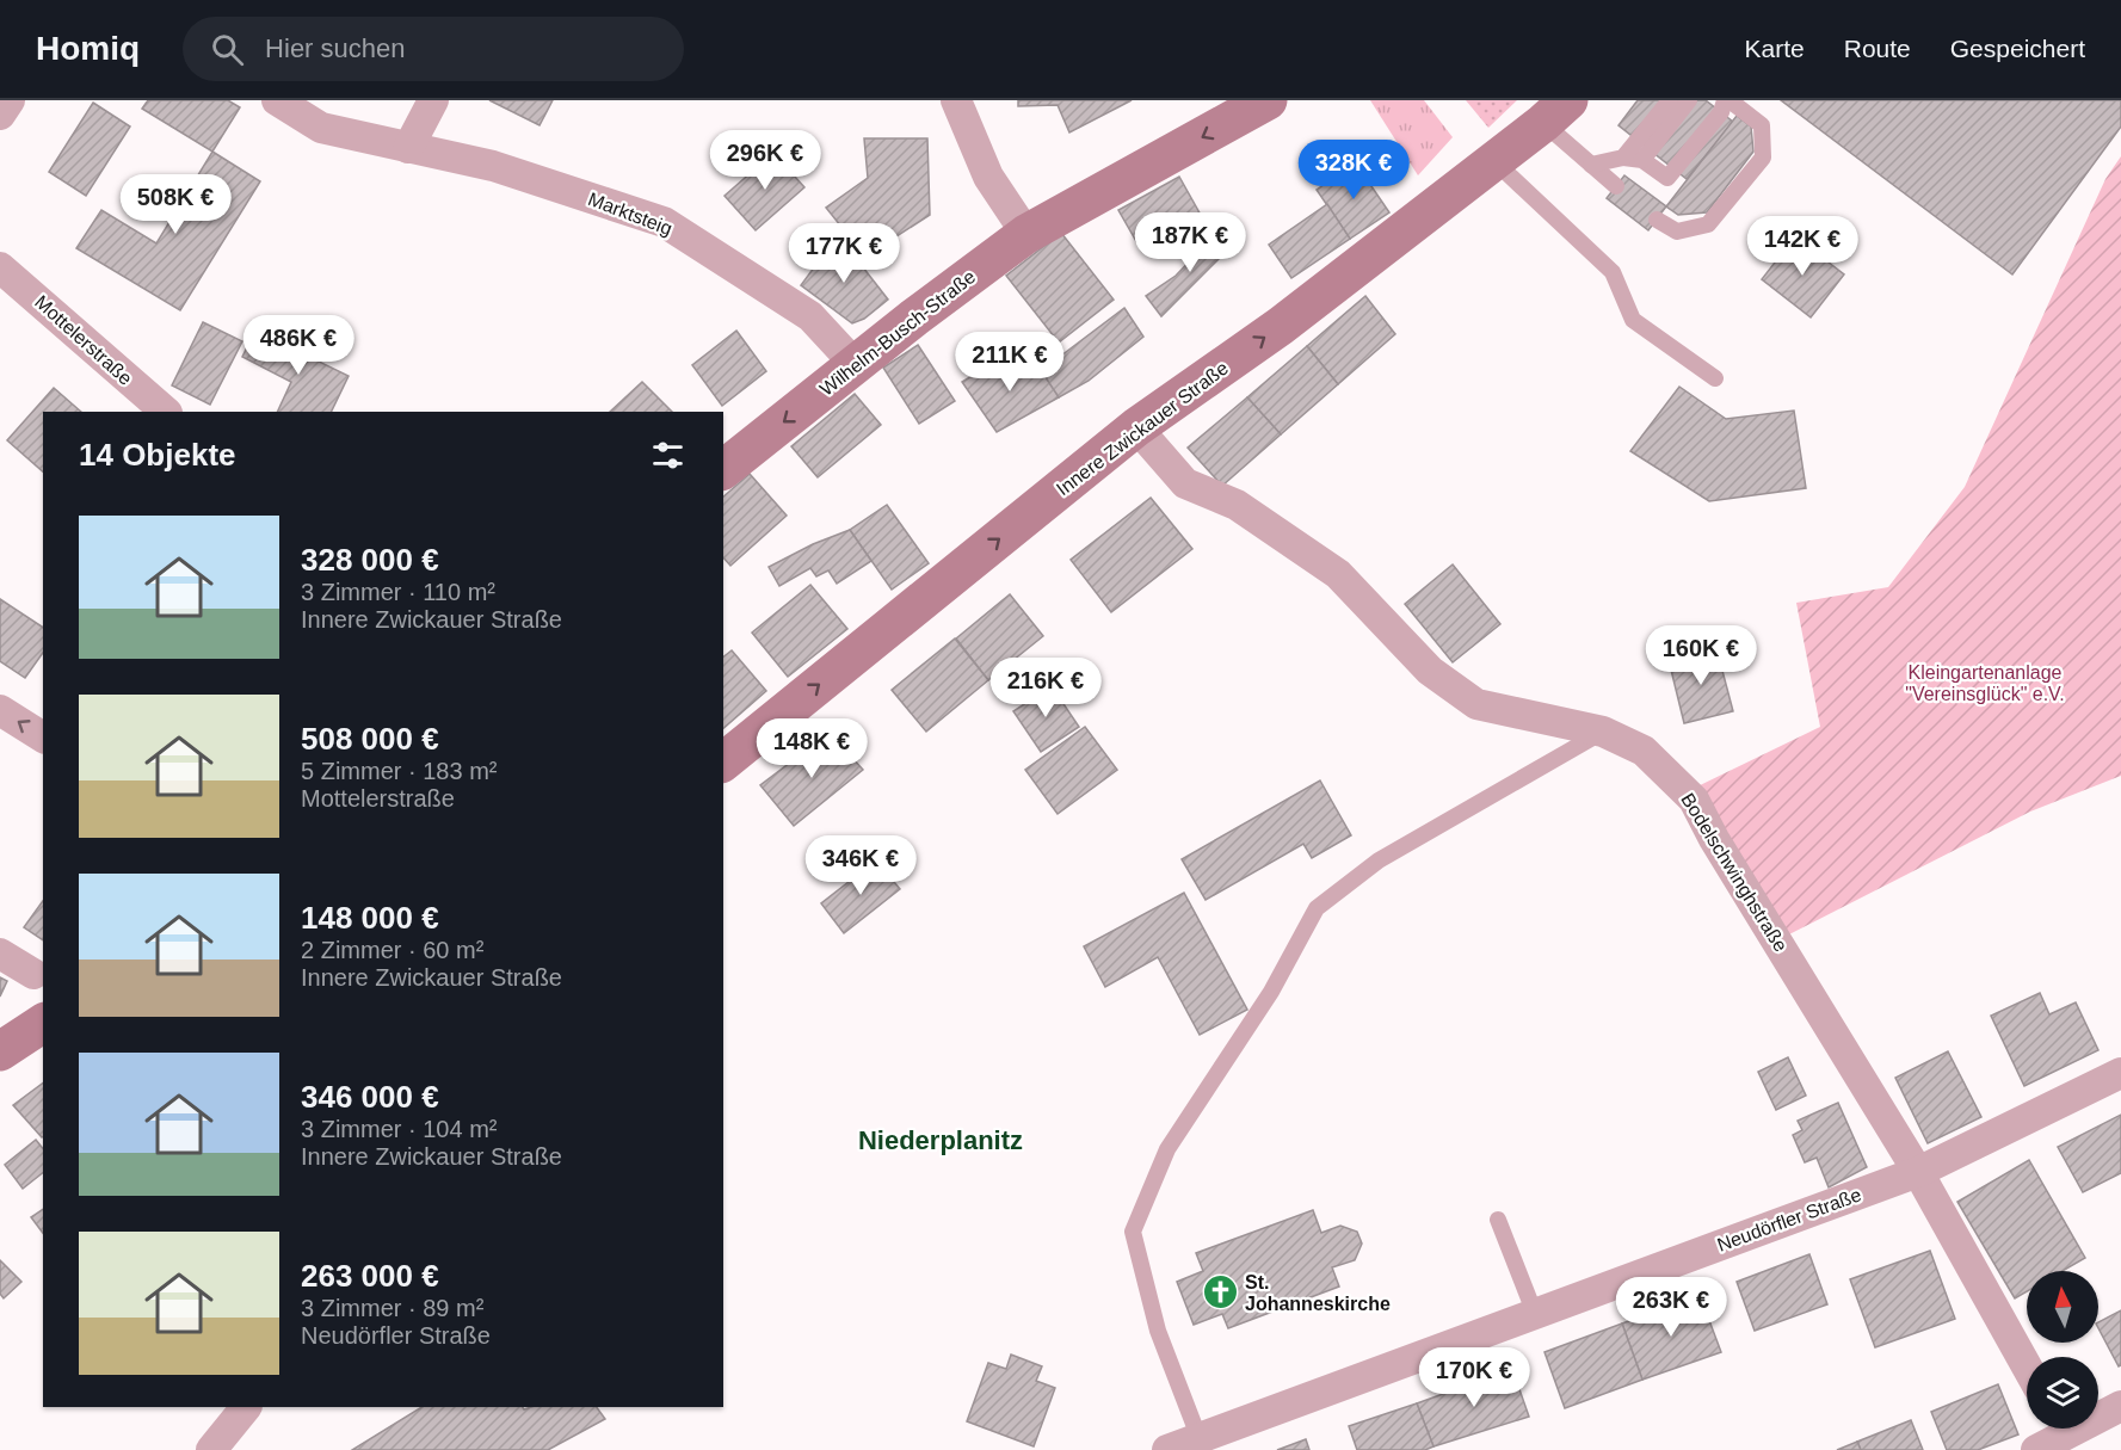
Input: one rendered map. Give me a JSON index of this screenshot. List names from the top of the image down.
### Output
{
  "streets": {
    "main road": ["Wilhelm-Busch-Straße", "Innere Zwickauer Straße"],
    "street": [
      "Marktsteig",
      "Mottelerstraße",
      "Bodelschwinghstraße",
      "Neudörfler Straße"
    ]
  },
  "crossings": [
    ["Marktsteig", "Wilhelm-Busch-Straße"],
    ["Innere Zwickauer Straße", "Bodelschwinghstraße"],
    ["Bodelschwinghstraße", "Neudörfler Straße"]
  ],
  "one_way": ["Wilhelm-Busch-Straße", "Innere Zwickauer Straße"],
  "districts": ["Niederplanitz"],
  "parks": ["Kleingartenanlage \"Vereinsglück\" e.V."],
  "places": {
    "church": ["St. Johanneskirche"]
  },
  "north": "top",
  "page": {
    "header": "Homiq",
    "search": "Hier suchen",
    "nav": ["Karte", "Route", "Gespeichert"],
    "price": [
      "296K €",
      "328K €",
      "508K €",
      "187K €",
      "142K €",
      "177K €",
      "486K €",
      "211K €",
      "160K €",
      "216K €",
      "148K €",
      "346K €",
      "263K €",
      "170K €"
    ],
    "heading": "14 Objekte",
    "list": [
      {
        "name": "328 000 €",
        "note": "3 Zimmer · 110 m² · Innere Zwickauer Straße"
      },
      {
        "name": "508 000 €",
        "note": "5 Zimmer · 183 m² · Mottelerstraße"
      },
      {
        "name": "148 000 €",
        "note": "2 Zimmer · 60 m² · Innere Zwickauer Straße"
      },
      {
        "name": "346 000 €",
        "note": "3 Zimmer · 104 m² · Innere Zwickauer Straße"
      },
      {
        "name": "263 000 €",
        "note": "3 Zimmer · 89 m² · Neudörfler Straße"
      }
    ]
  }
}
